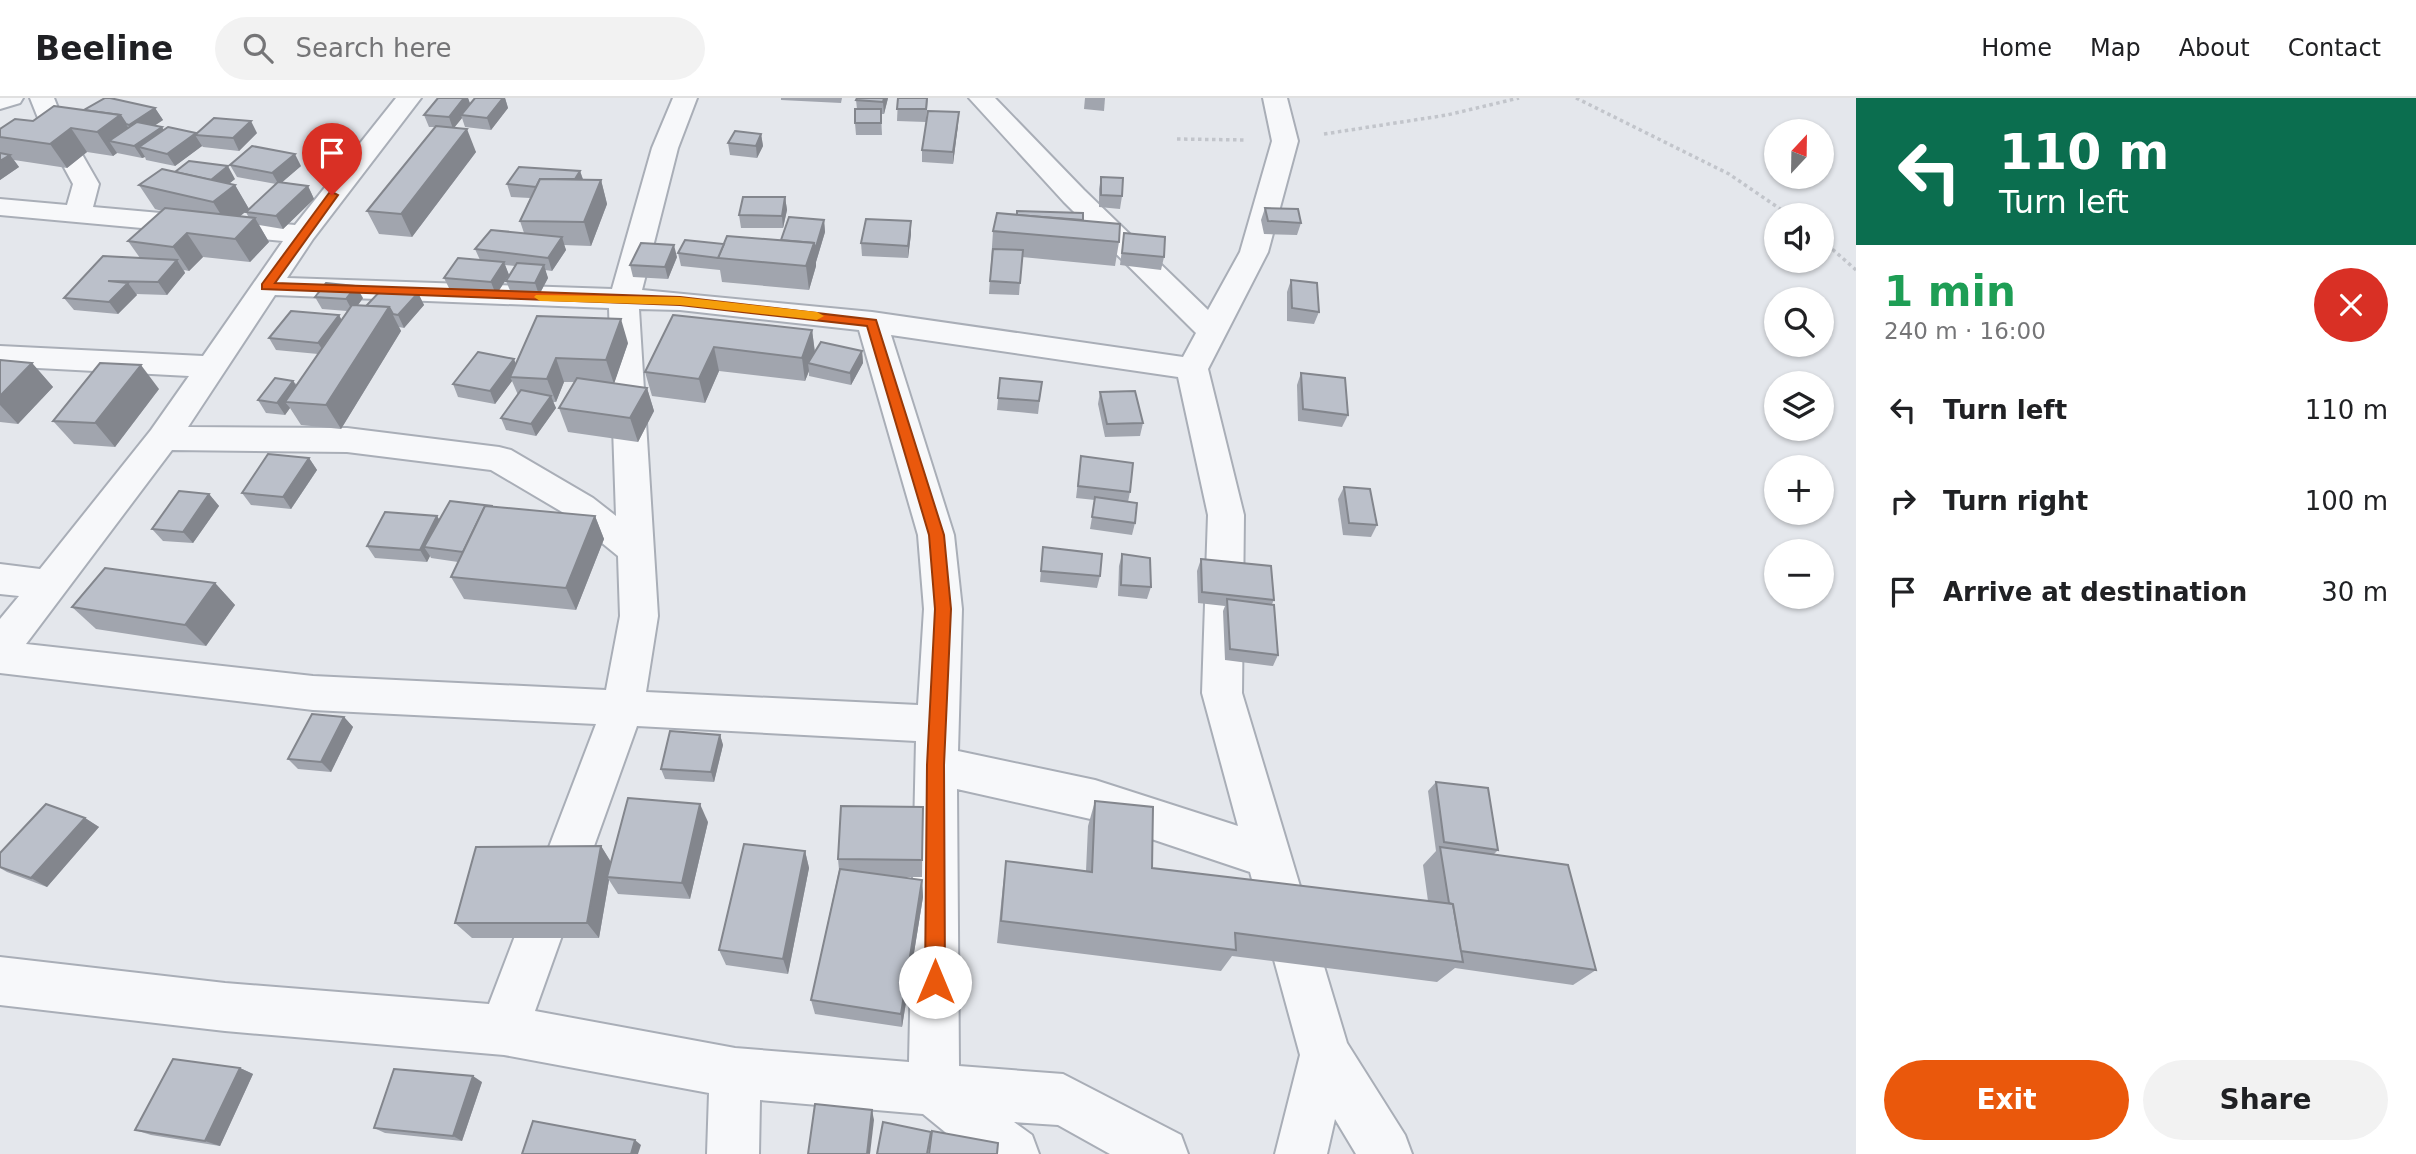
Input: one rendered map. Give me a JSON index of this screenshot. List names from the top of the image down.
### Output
{
  "north": "top",
  "page": {
    "header": "Beeline",
    "search": "Search here",
    "nav": [
      "Home",
      "Map",
      "About",
      "Contact"
    ],
    "turn": ["110 m", "Turn left"],
    "map_buttons": ["+", "−"],
    "heading": ["1 min", "240 m · 16:00"],
    "list": [
      {
        "name": "Turn left",
        "value": "110 m"
      },
      {
        "name": "Turn right",
        "value": "100 m"
      },
      {
        "name": "Arrive at destination",
        "value": "30 m"
      }
    ],
    "buttons": ["Exit", "Share"]
  }
}
